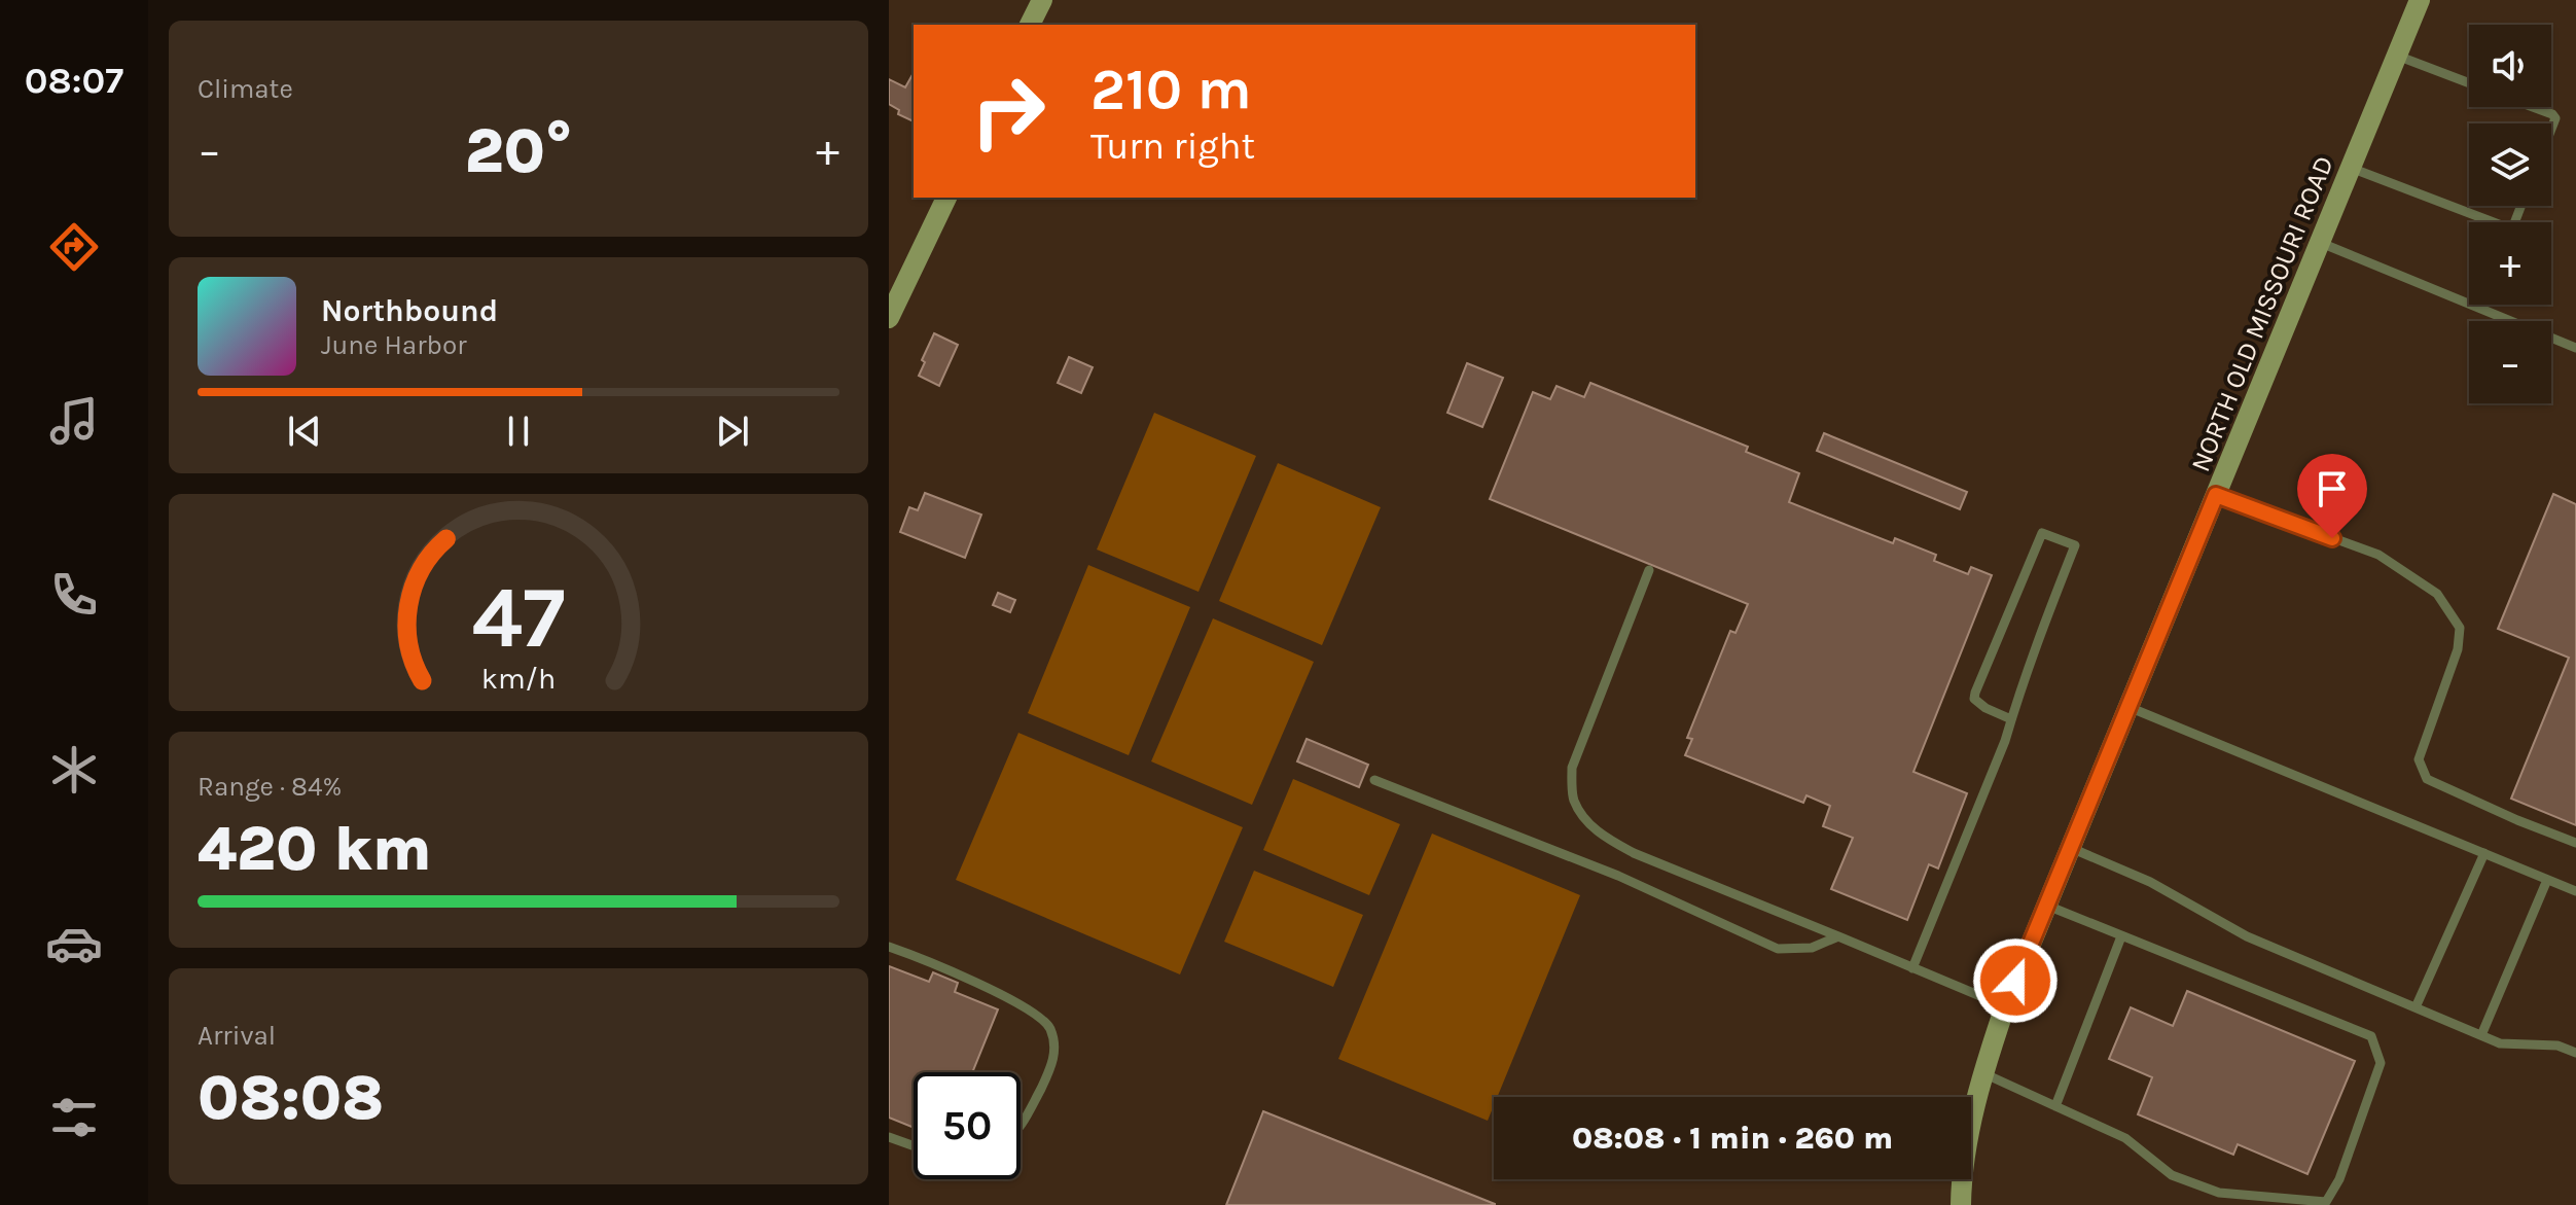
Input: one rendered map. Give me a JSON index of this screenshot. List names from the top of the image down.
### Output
{
  "streets": {
    "main road": ["NORTH OLD MISSOURI ROAD"]
  },
  "page": {
    "tabs": "08:07",
    "tile": [
      "Climate",
      ["Range · 84%", "420 km"],
      ["Arrival", "08:08"]
    ],
    "map_buttons": ["+", "−"],
    "turn": ["210 m", "Turn right"],
    "heat": ["−", "20°", "+"],
    "song": ["Northbound", "June Harbor"],
    "limit": "50",
    "trip": "08:08 · 1 min · 260 m",
    "gauge": ["47", "km/h"]
  }
}
